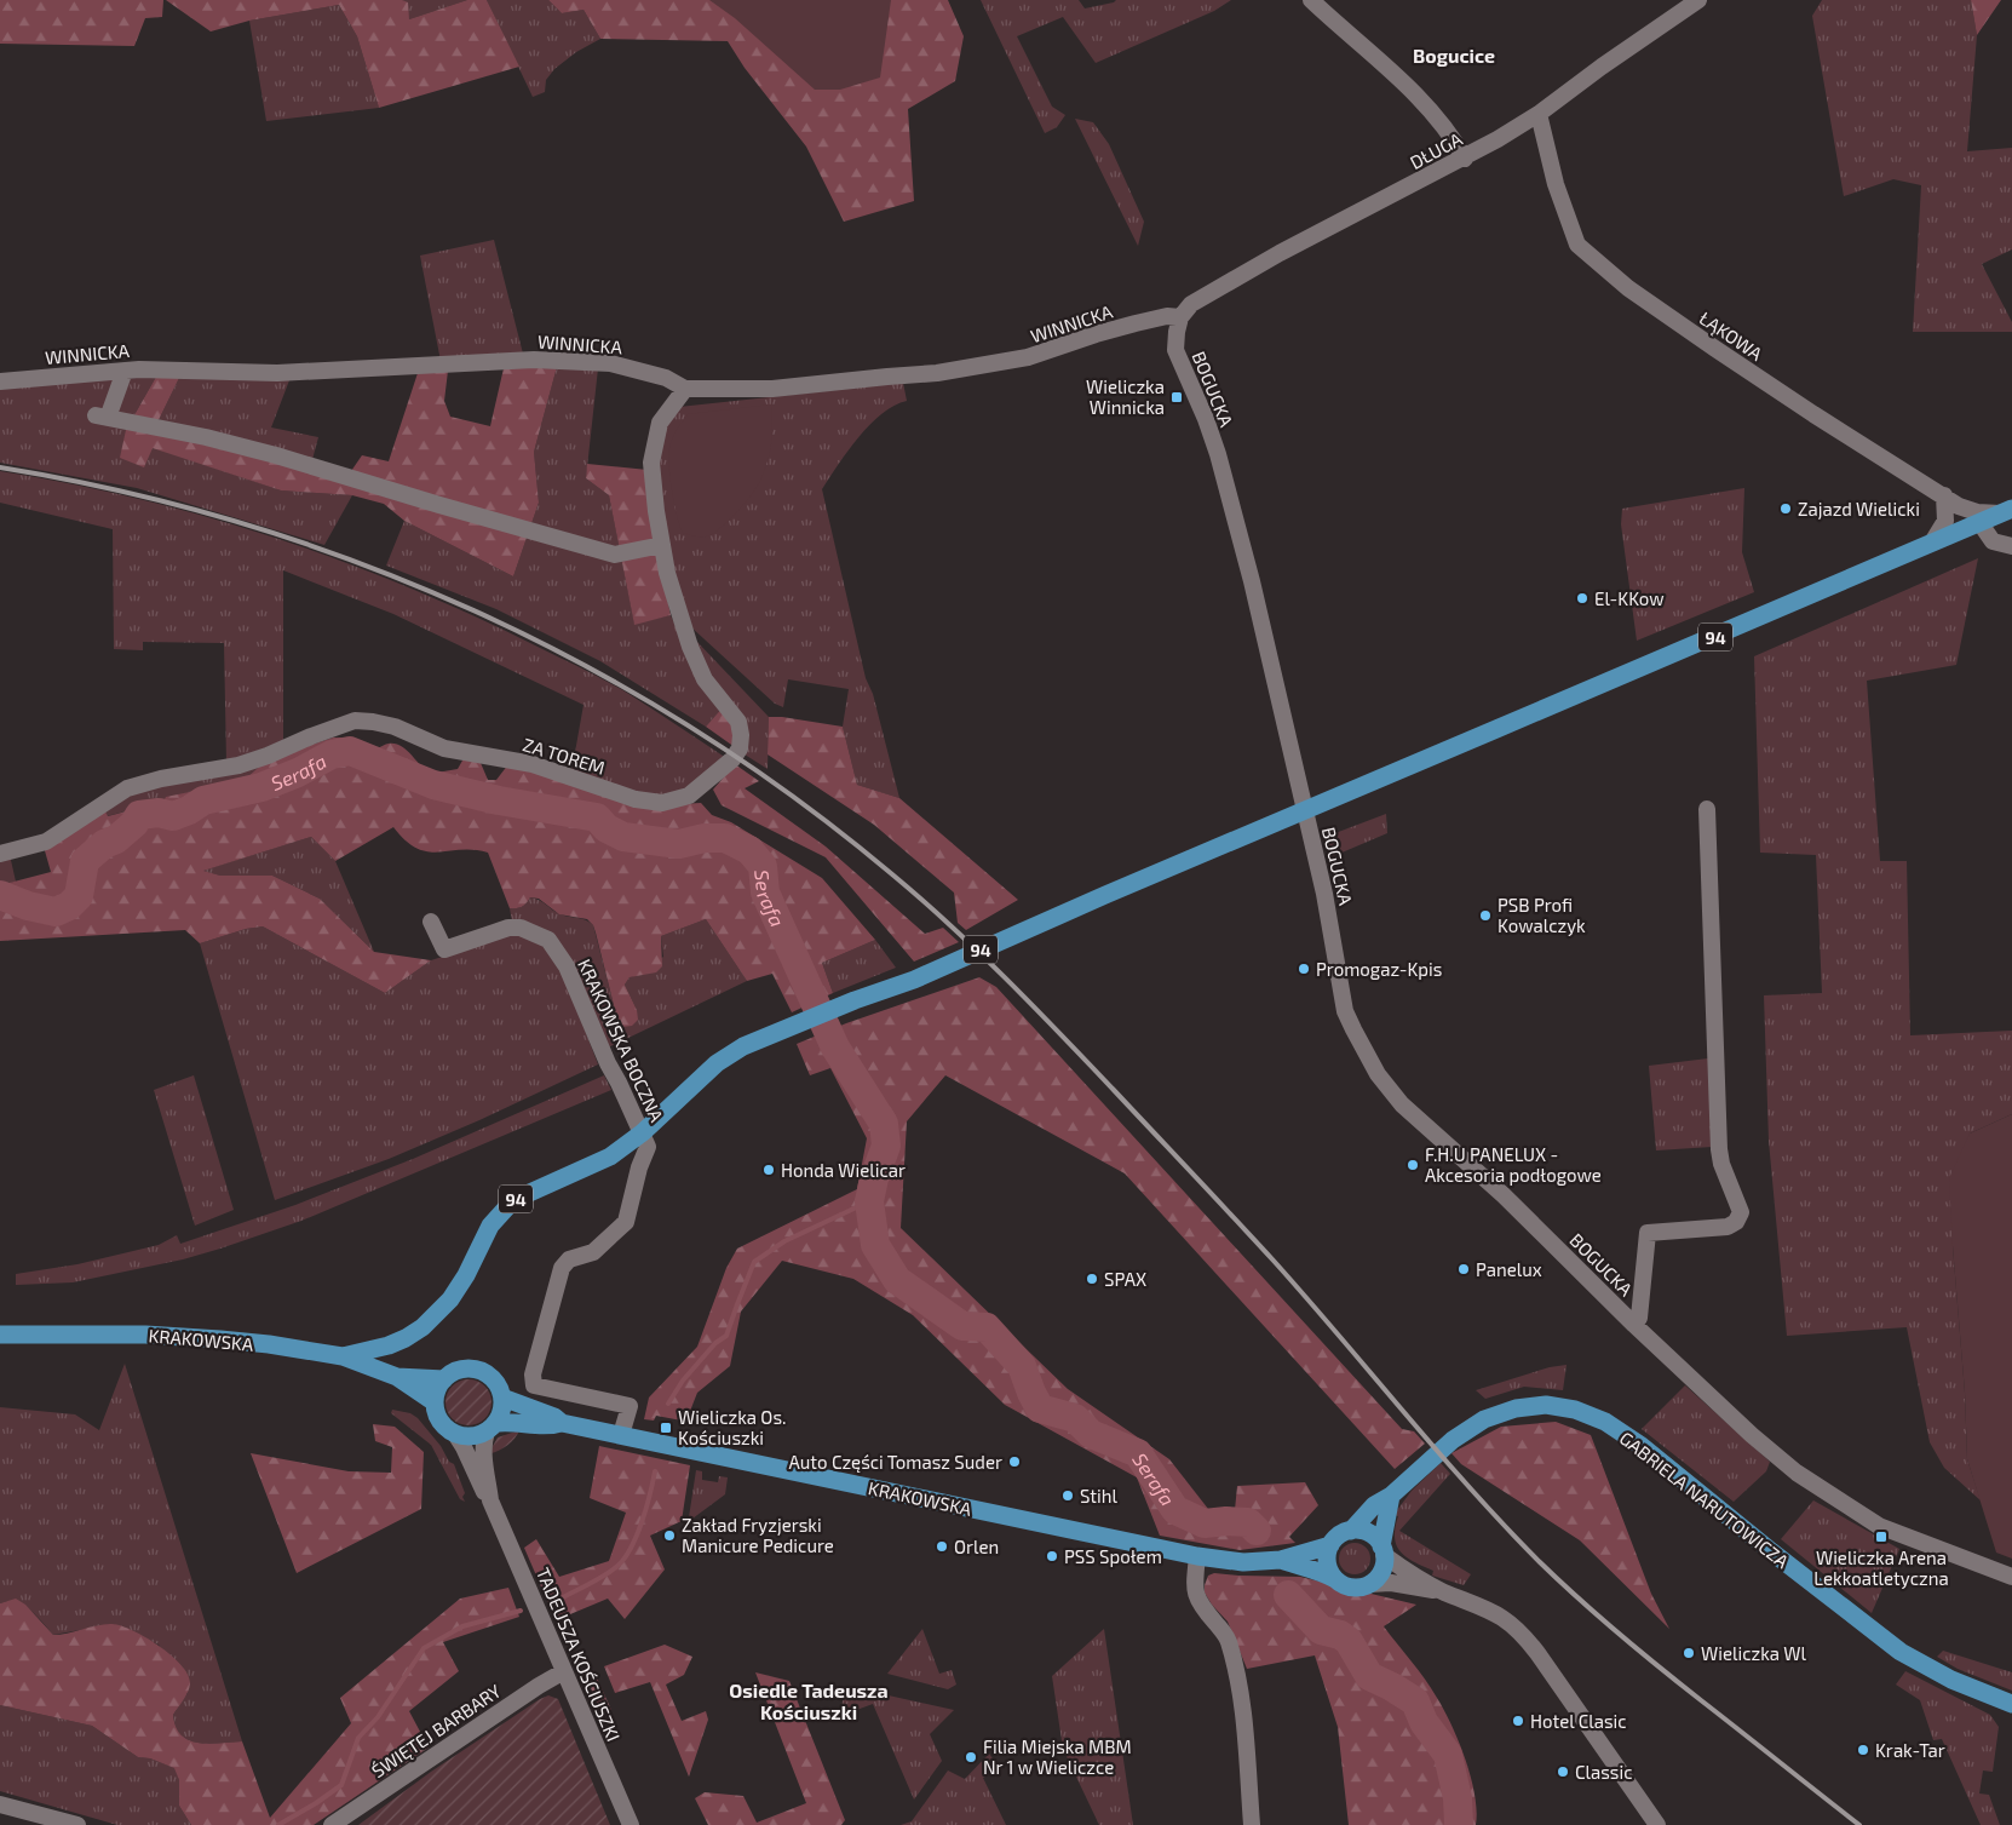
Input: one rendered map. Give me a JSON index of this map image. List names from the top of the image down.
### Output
{
  "streets": {
    "main road": ["94", "KRAKOWSKA", "GABRIELA NARUTOWICZA"],
    "street": [
      "DŁUGA",
      "WINNICKA",
      "ŁĄKOWA",
      "BOGUCKA",
      "ZA TOREM",
      "KRAKOWSKA BOCZNA",
      "TADEUSZA KOŚCIUSZKI",
      "ŚWIĘTEJ BARBARY"
    ]
  },
  "crossings": [
    ["DŁUGA", "WINNICKA"],
    ["DŁUGA", "ŁĄKOWA"],
    ["DŁUGA", "BOGUCKA"],
    ["WINNICKA", "BOGUCKA"],
    ["WINNICKA", "ZA TOREM"],
    ["ŁĄKOWA", "94"],
    ["BOGUCKA", "94"],
    ["94", "KRAKOWSKA BOCZNA"],
    ["94", "KRAKOWSKA"],
    ["KRAKOWSKA BOCZNA", "KRAKOWSKA"],
    ["KRAKOWSKA", "TADEUSZA KOŚCIUSZKI"],
    ["TADEUSZA KOŚCIUSZKI", "ŚWIĘTEJ BARBARY"]
  ],
  "districts": ["Bogucice", "Osiedle Tadeusza Kościuszki"],
  "water": ["Serafa"],
  "places": {
    "transit": ["Wieliczka Winnicka", "Wieliczka Os. Kościuszki", "Wieliczka Arena Lekkoatletyczna"],
    "other": [
      "Zajazd Wielicki",
      "El-KKow",
      "PSB Profi Kowalczyk",
      "Promogaz-Kpis",
      "F.H.U PANELUX - Akcesoria podłogowe",
      "Honda Wielicar",
      "Panelux",
      "SPAX",
      "Auto Części Tomasz Suder",
      "Stihl",
      "Zakład Fryzjerski Manicure Pedicure",
      "Orlen",
      "PSS Społem",
      "Wieliczka Wl",
      "Hotel Clasic",
      "Krak-Tar",
      "Filia Miejska MBM Nr 1 w Wieliczce",
      "Classic"
    ]
  }
}
